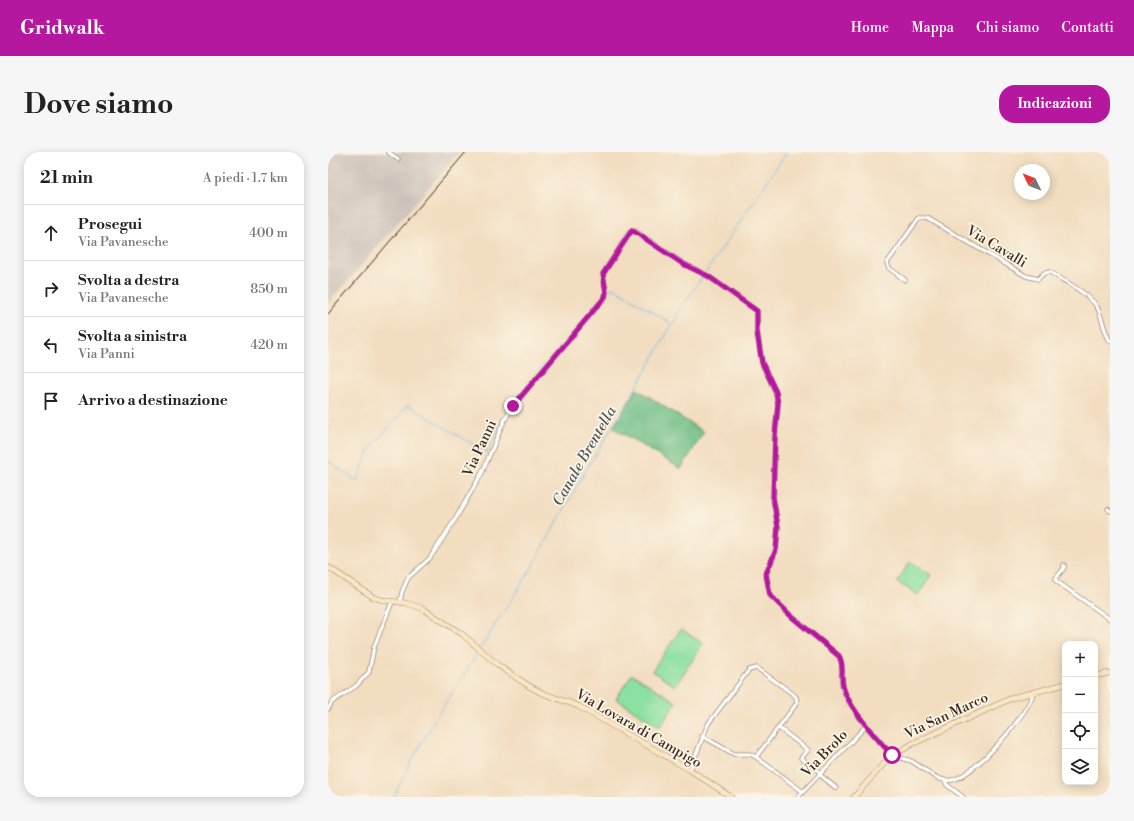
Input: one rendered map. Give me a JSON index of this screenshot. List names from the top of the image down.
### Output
{
  "streets": {
    "street": [
      "Via Cavalli",
      "Via Panni",
      "Via San Marco",
      "Via Lovara di Campigo",
      "Via Brolo"
    ]
  },
  "crossings": [
    ["Via Panni", "Via Lovara di Campigo"],
    ["Via Panni", "Via Brolo"]
  ],
  "water": ["Canale Brentella"],
  "north": "top left",
  "page": {
    "header": "Gridwalk",
    "nav": [
      "Home",
      "Mappa",
      "Chi siamo",
      "Contatti"
    ],
    "buttons": "Indicazioni",
    "title": "Dove siamo",
    "heading": ["21 min", "A piedi · 1.7 km"],
    "list": [
      ["Prosegui", "Via Pavanesche", "400 m"],
      ["Svolta a destra", "Via Pavanesche", "850 m"],
      ["Svolta a sinistra", "Via Panni", "420 m"],
      "Arrivo a destinazione"
    ],
    "map_buttons": ["+", "−"]
  }
}
